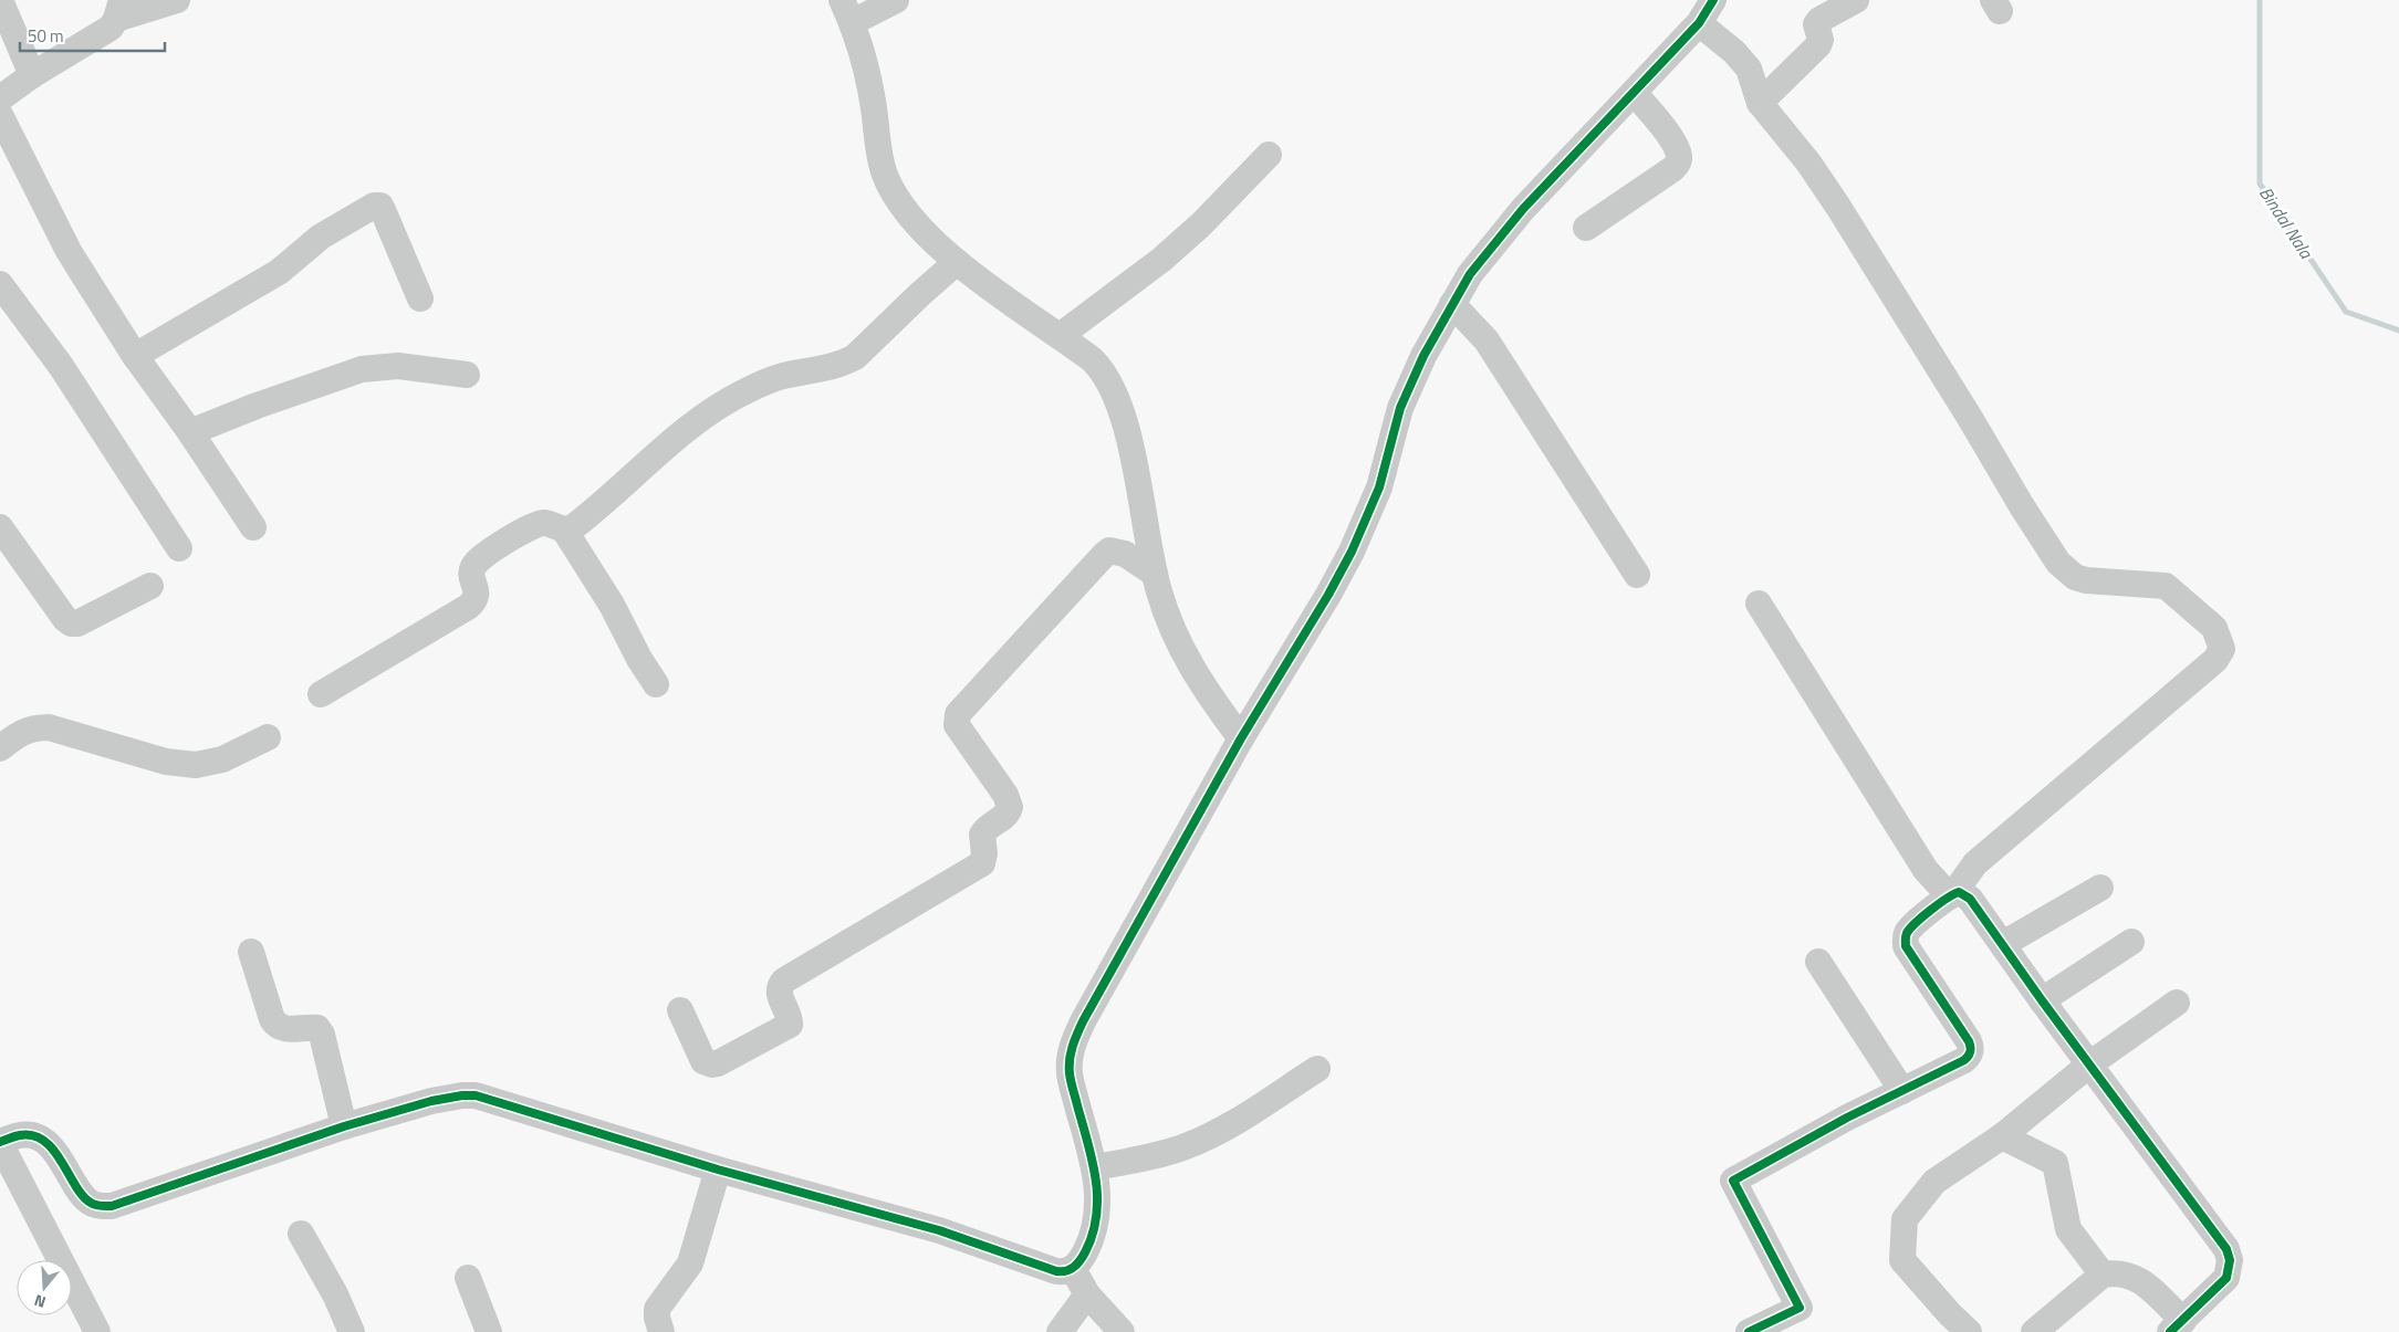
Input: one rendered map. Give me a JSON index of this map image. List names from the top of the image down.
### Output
{
  "water": ["Bindal Nala"],
  "scale_bar": "50 m",
  "north": "bottom"
}
